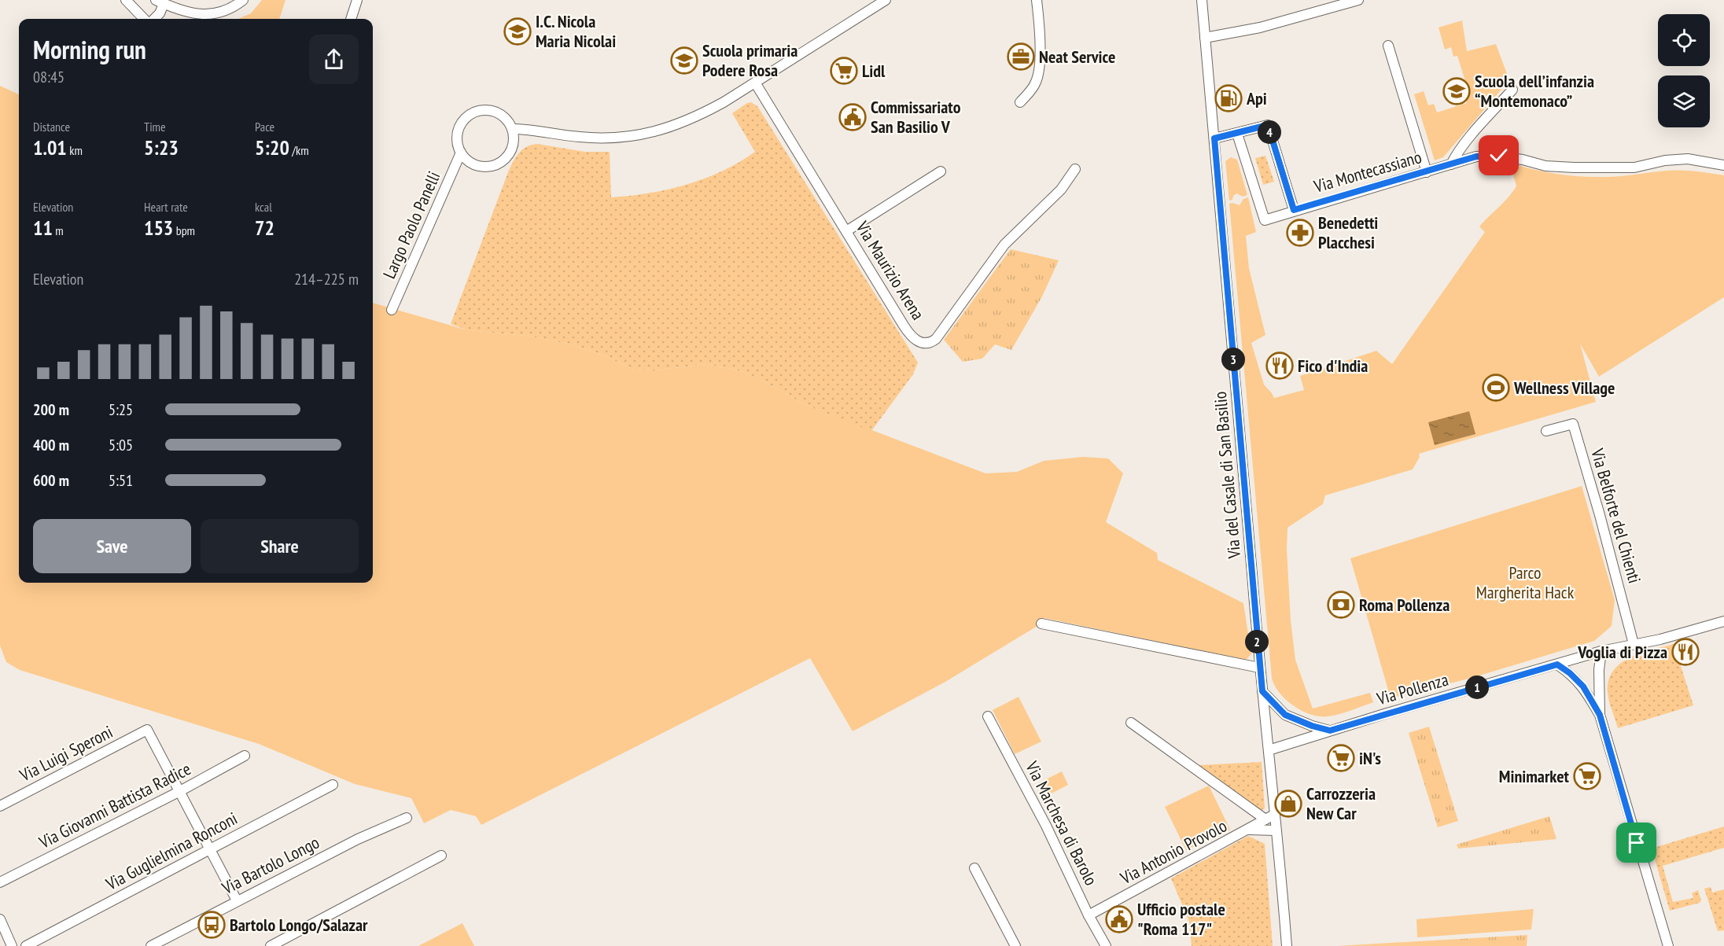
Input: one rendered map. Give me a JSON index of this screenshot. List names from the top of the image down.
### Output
{
  "streets": {
    "street": [
      "Via Montecassiano",
      "Largo Paolo Panelli",
      "Via Maurizio Arena",
      "Via del Casale di San Basilio",
      "Via Belforte del Chienti",
      "Via Pollenza",
      "Via Luigi Speroni",
      "Via Giovanni Battista Radice",
      "Via Marchesa di Barolo",
      "Via Guglielmina Ronconi",
      "Via Antonio Provolo",
      "Via Bartolo Longo"
    ]
  },
  "crossings": [
    ["Via del Casale di San Basilio", "Via Pollenza"],
    ["Via del Casale di San Basilio", "Via Antonio Provolo"],
    ["Via Belforte del Chienti", "Via Pollenza"],
    ["Via Luigi Speroni", "Via Giovanni Battista Radice"],
    ["Via Marchesa di Barolo", "Via Antonio Provolo"]
  ],
  "parks": ["Parco Margherita Hack"],
  "places": {
    "school or university": ["I.C. Nicola Maria Nicolai", "Scuola primaria Podere Rosa", "Scuola dell’infanzia “Montemonaco”"],
    "office": ["Neat Service"],
    "supermarket": ["Lidl", "iN's", "Minimarket"],
    "fuel station": ["Api"],
    "public building": ["Commissariato San Basilio V", "Ufficio postale \"Roma 117\""],
    "pharmacy": ["Benedetti Placchesi"],
    "restaurant": ["Fico d'India", "Voglia di Pizza"],
    "sports": ["Wellness Village"],
    "bank": ["Roma Pollenza"],
    "shop": ["Carrozzeria New Car"],
    "bus stop": ["Bartolo Longo/Salazar"]
  },
  "page": {
    "heading": ["Morning run", "08:45"],
    "stats": [
      ["Distance", "1.01 km"],
      ["Time", "5:23"],
      ["Pace", "5:20 /km"],
      ["Elevation", "11 m"],
      ["Heart rate", "153 bpm"],
      ["kcal", "72"]
    ],
    "pins": [
      "4",
      "3",
      "2",
      "1"
    ],
    "chart": ["Elevation", "214–225 m"],
    "list": [
      {
        "name": "200 m",
        "note": "5:25"
      },
      {
        "name": "400 m",
        "note": "5:05"
      },
      {
        "name": "600 m",
        "note": "5:51"
      }
    ],
    "buttons": ["Save", "Share"]
  }
}
